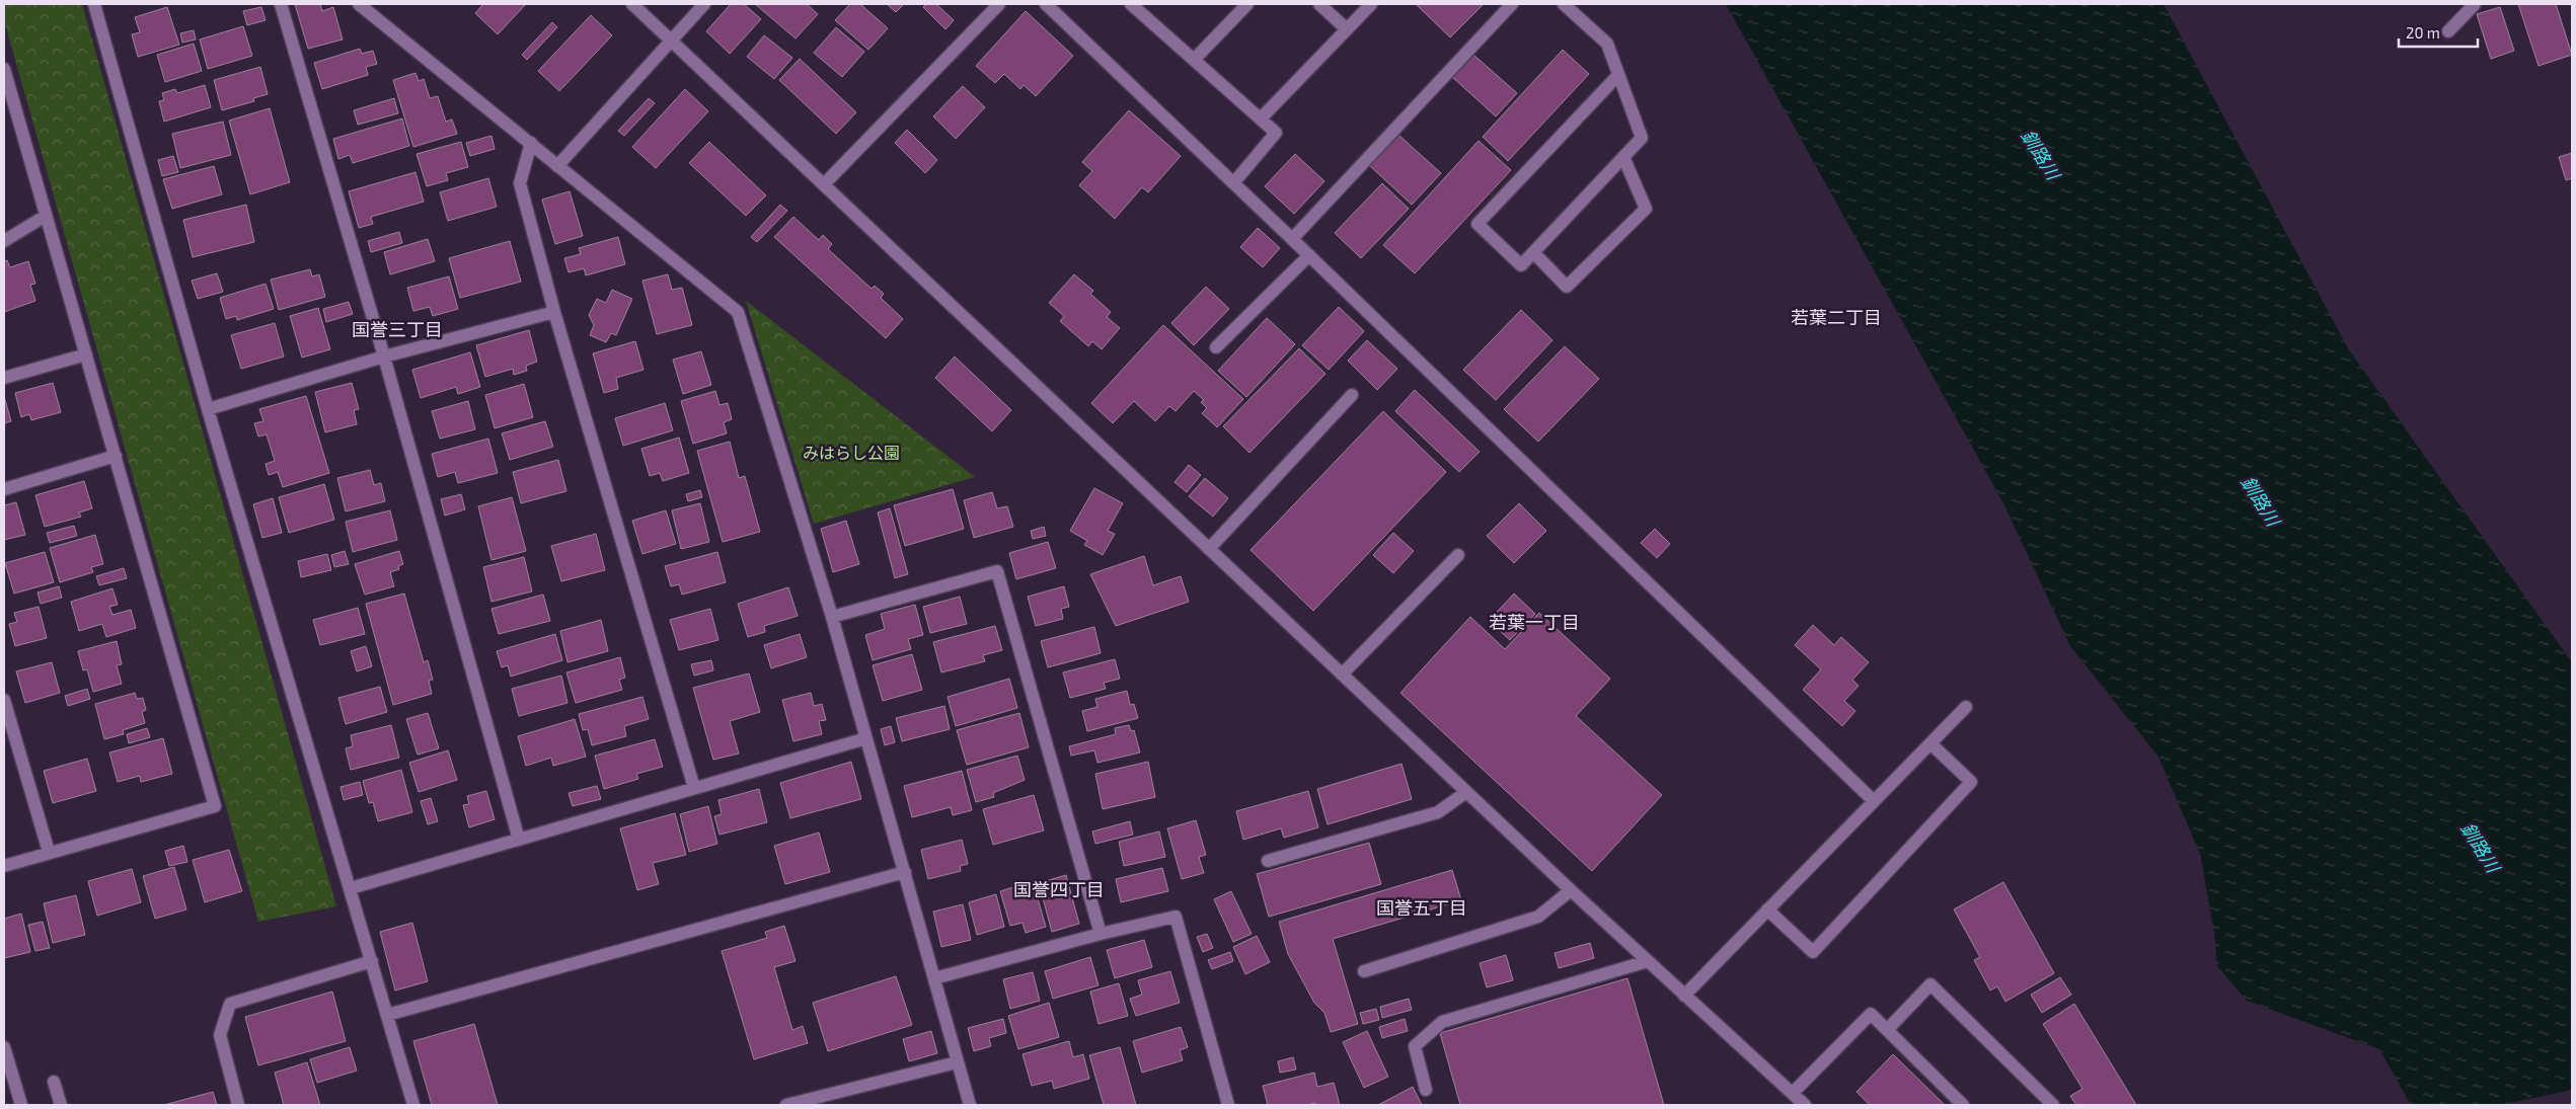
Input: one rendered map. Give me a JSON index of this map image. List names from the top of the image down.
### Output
{
  "districts": [
    "若葉二丁目",
    "国誉三丁目",
    "若葉一丁目",
    "国誉四丁目",
    "国誉五丁目"
  ],
  "water": ["釧路川"],
  "parks": ["みはらし公園"],
  "scale_bar": "20 m"
}
